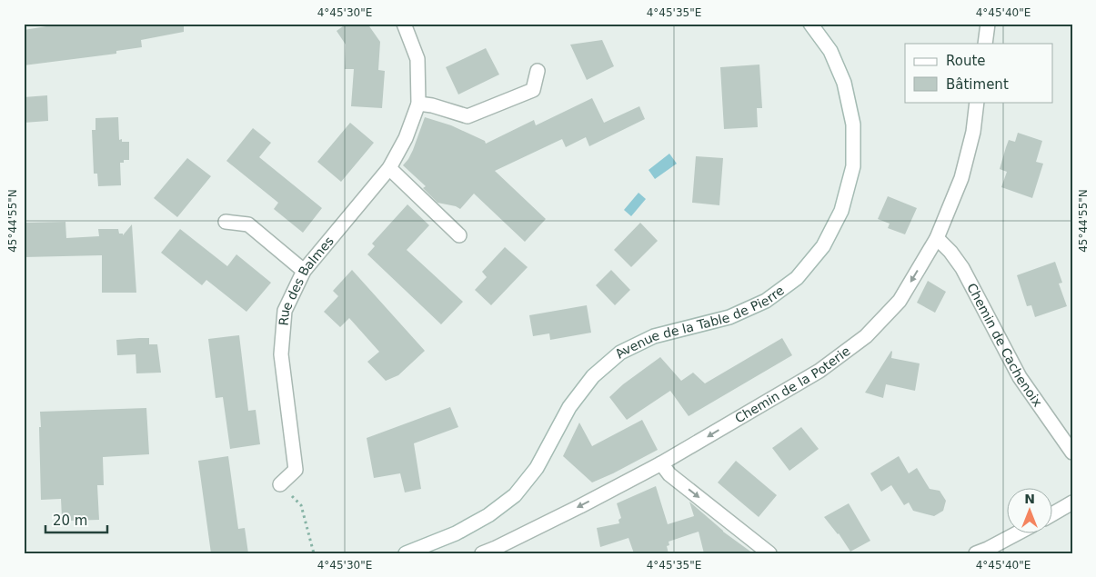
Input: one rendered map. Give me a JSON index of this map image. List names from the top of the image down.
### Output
{
  "streets": {
    "street": [
      "Rue des Balmes",
      "Avenue de la Table de Pierre",
      "Chemin de Cachenoix",
      "Chemin de la Poterie"
    ]
  },
  "crossings": [
    ["Chemin de Cachenoix", "Chemin de la Poterie"]
  ],
  "one_way": ["Chemin de la Poterie"],
  "legend": ["Route", "Bâtiment"],
  "scale_bar": "20 m",
  "north": "top",
  "coordinates": [
    "4°45'30\"E",
    "4°45'35\"E",
    "4°45'40\"E",
    "45°44'55\"N"
  ]
}
